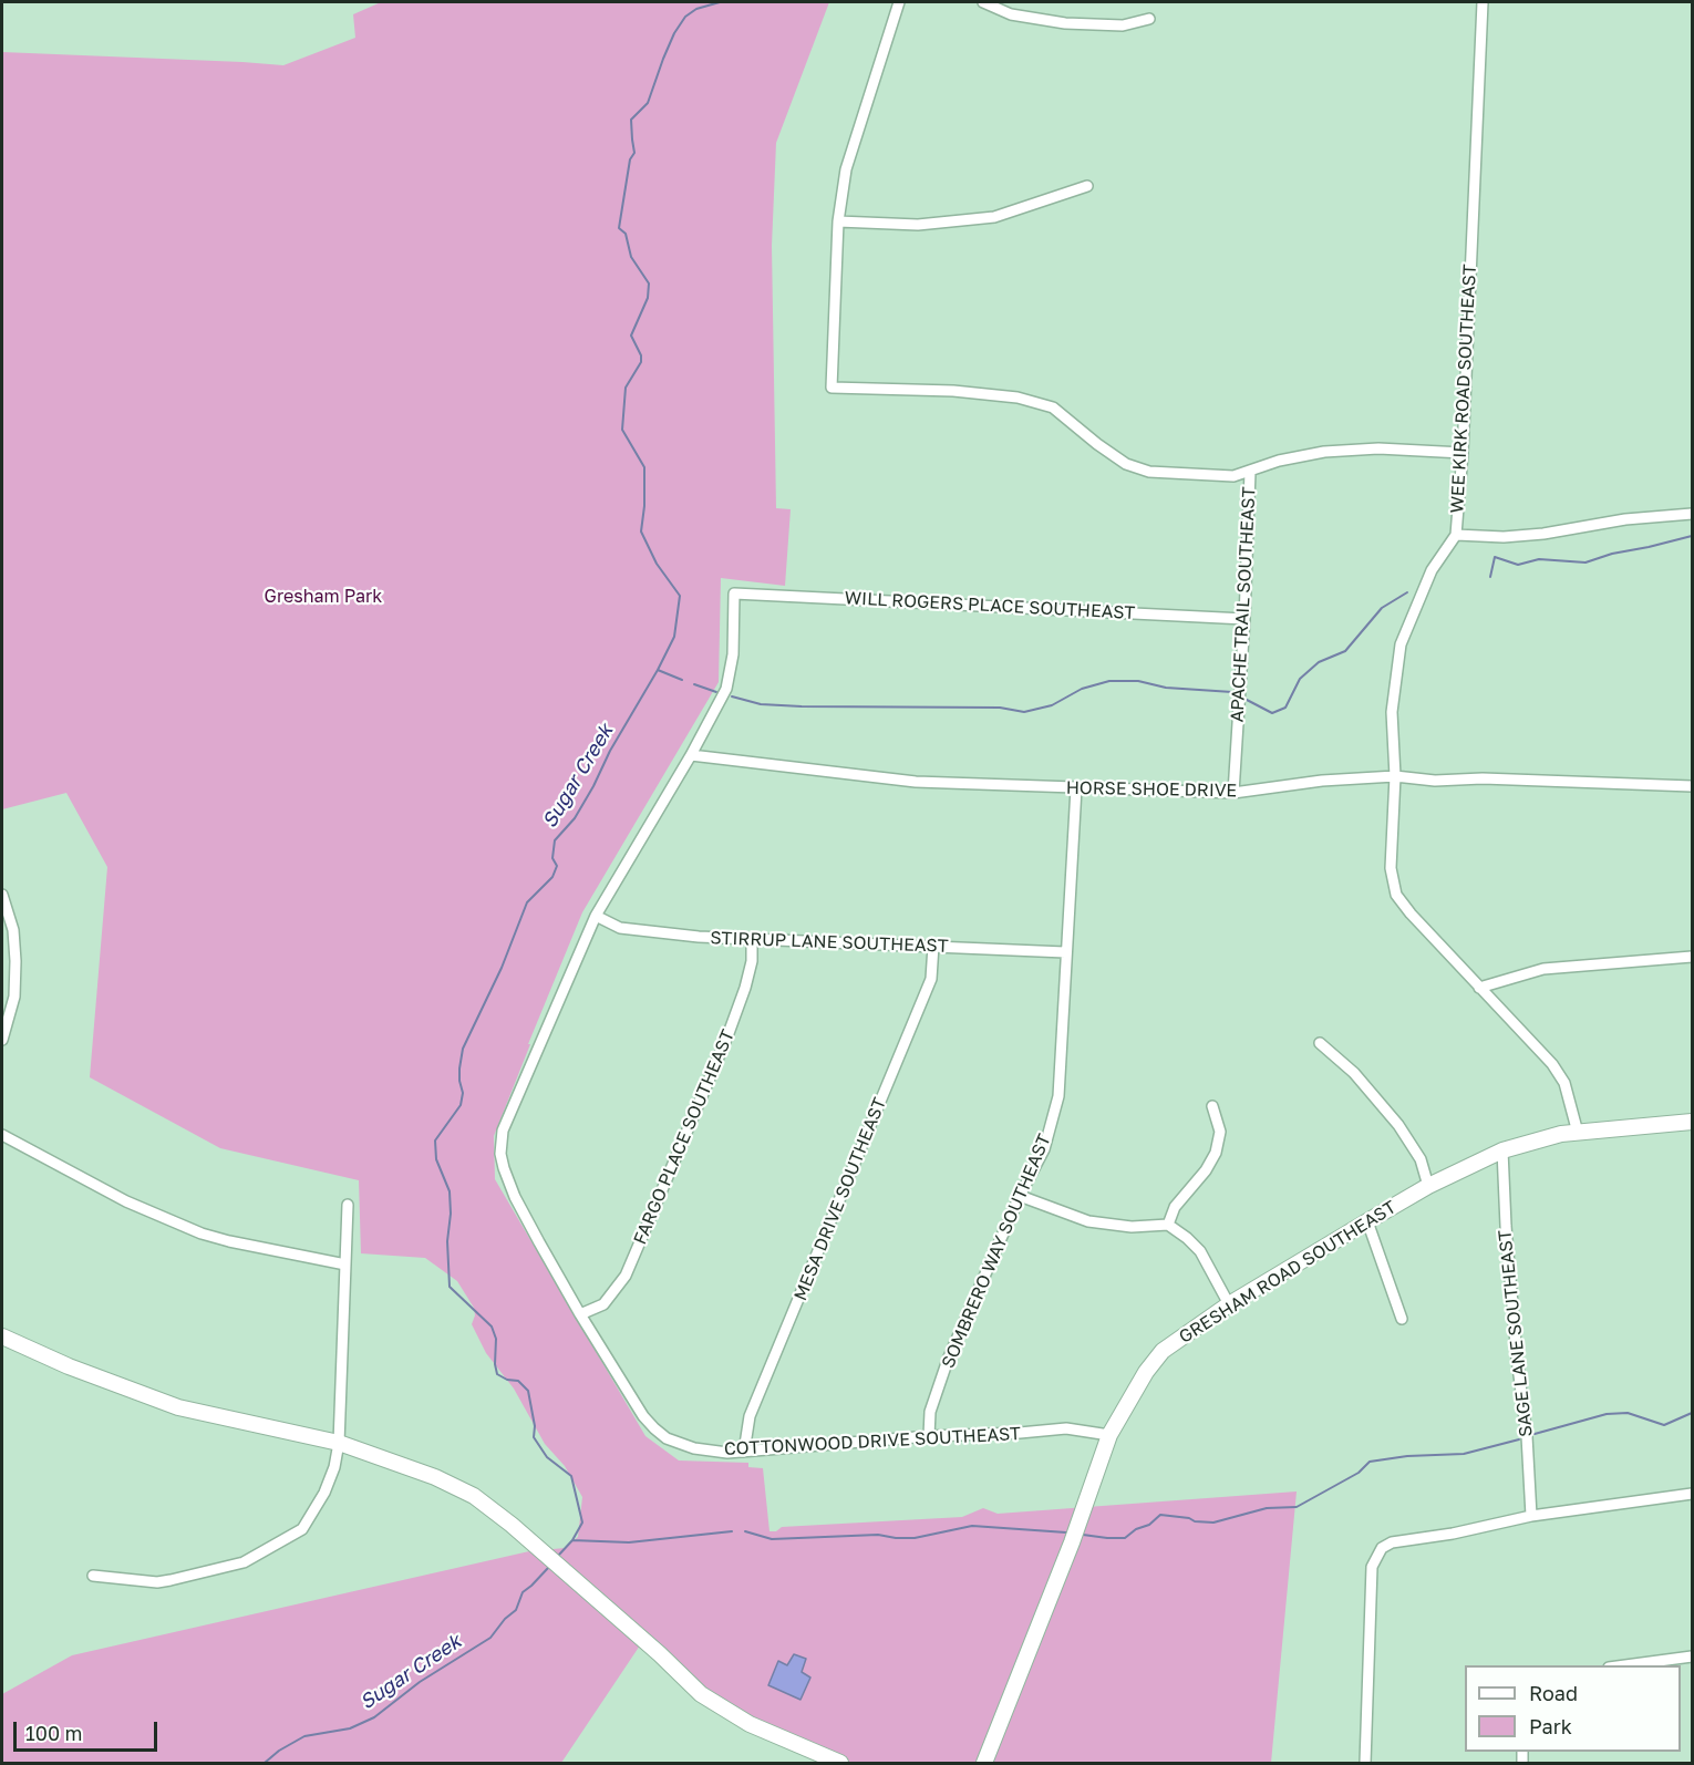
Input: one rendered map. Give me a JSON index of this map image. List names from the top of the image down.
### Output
{
  "streets": {
    "street": [
      "WEE KIRK ROAD SOUTHEAST",
      "APACHE TRAIL SOUTHEAST",
      "WILL ROGERS PLACE SOUTHEAST",
      "HORSE SHOE DRIVE",
      "STIRRUP LANE SOUTHEAST",
      "FARGO PLACE SOUTHEAST",
      "MESA DRIVE SOUTHEAST",
      "SOMBRERO WAY SOUTHEAST",
      "GRESHAM ROAD SOUTHEAST",
      "SAGE LANE SOUTHEAST",
      "COTTONWOOD DRIVE SOUTHEAST"
    ]
  },
  "crossings": [
    ["WEE KIRK ROAD SOUTHEAST", "APACHE TRAIL SOUTHEAST"],
    ["WEE KIRK ROAD SOUTHEAST", "HORSE SHOE DRIVE"],
    ["WEE KIRK ROAD SOUTHEAST", "GRESHAM ROAD SOUTHEAST"],
    ["APACHE TRAIL SOUTHEAST", "WILL ROGERS PLACE SOUTHEAST"],
    ["APACHE TRAIL SOUTHEAST", "HORSE SHOE DRIVE"],
    ["WILL ROGERS PLACE SOUTHEAST", "COTTONWOOD DRIVE SOUTHEAST"],
    ["HORSE SHOE DRIVE", "SOMBRERO WAY SOUTHEAST"],
    ["HORSE SHOE DRIVE", "COTTONWOOD DRIVE SOUTHEAST"],
    ["STIRRUP LANE SOUTHEAST", "FARGO PLACE SOUTHEAST"],
    ["STIRRUP LANE SOUTHEAST", "MESA DRIVE SOUTHEAST"],
    ["STIRRUP LANE SOUTHEAST", "SOMBRERO WAY SOUTHEAST"],
    ["STIRRUP LANE SOUTHEAST", "COTTONWOOD DRIVE SOUTHEAST"],
    ["FARGO PLACE SOUTHEAST", "COTTONWOOD DRIVE SOUTHEAST"],
    ["MESA DRIVE SOUTHEAST", "COTTONWOOD DRIVE SOUTHEAST"],
    ["SOMBRERO WAY SOUTHEAST", "COTTONWOOD DRIVE SOUTHEAST"],
    ["GRESHAM ROAD SOUTHEAST", "SAGE LANE SOUTHEAST"],
    ["GRESHAM ROAD SOUTHEAST", "COTTONWOOD DRIVE SOUTHEAST"]
  ],
  "water": ["Sugar Creek"],
  "parks": ["Gresham Park"],
  "legend": ["Road", "Park"],
  "scale_bar": "100 m"
}
